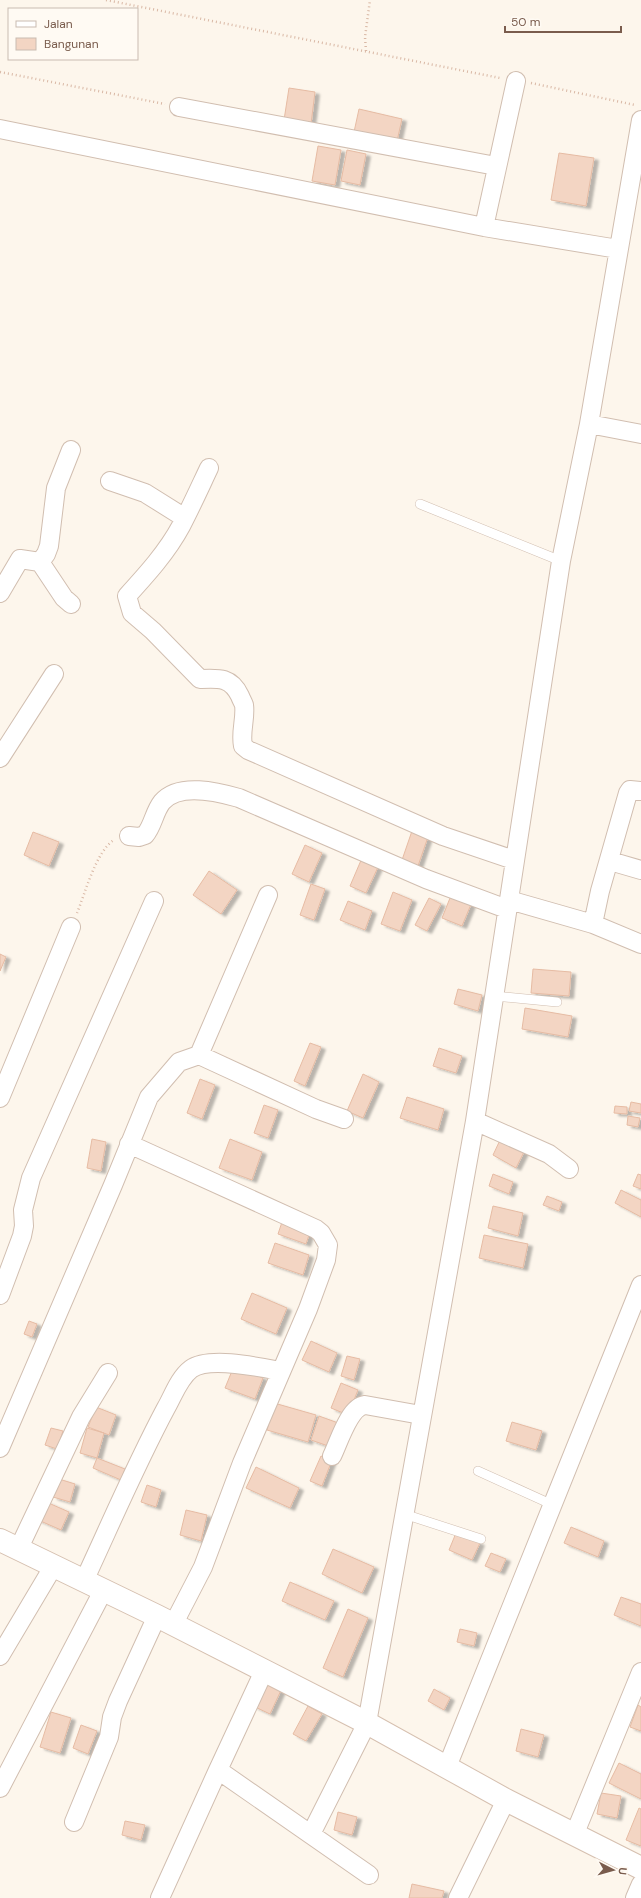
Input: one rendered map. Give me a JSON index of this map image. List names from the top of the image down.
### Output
{
  "legend": ["Jalan", "Bangunan"],
  "scale_bar": "50 m",
  "north": "right"
}
